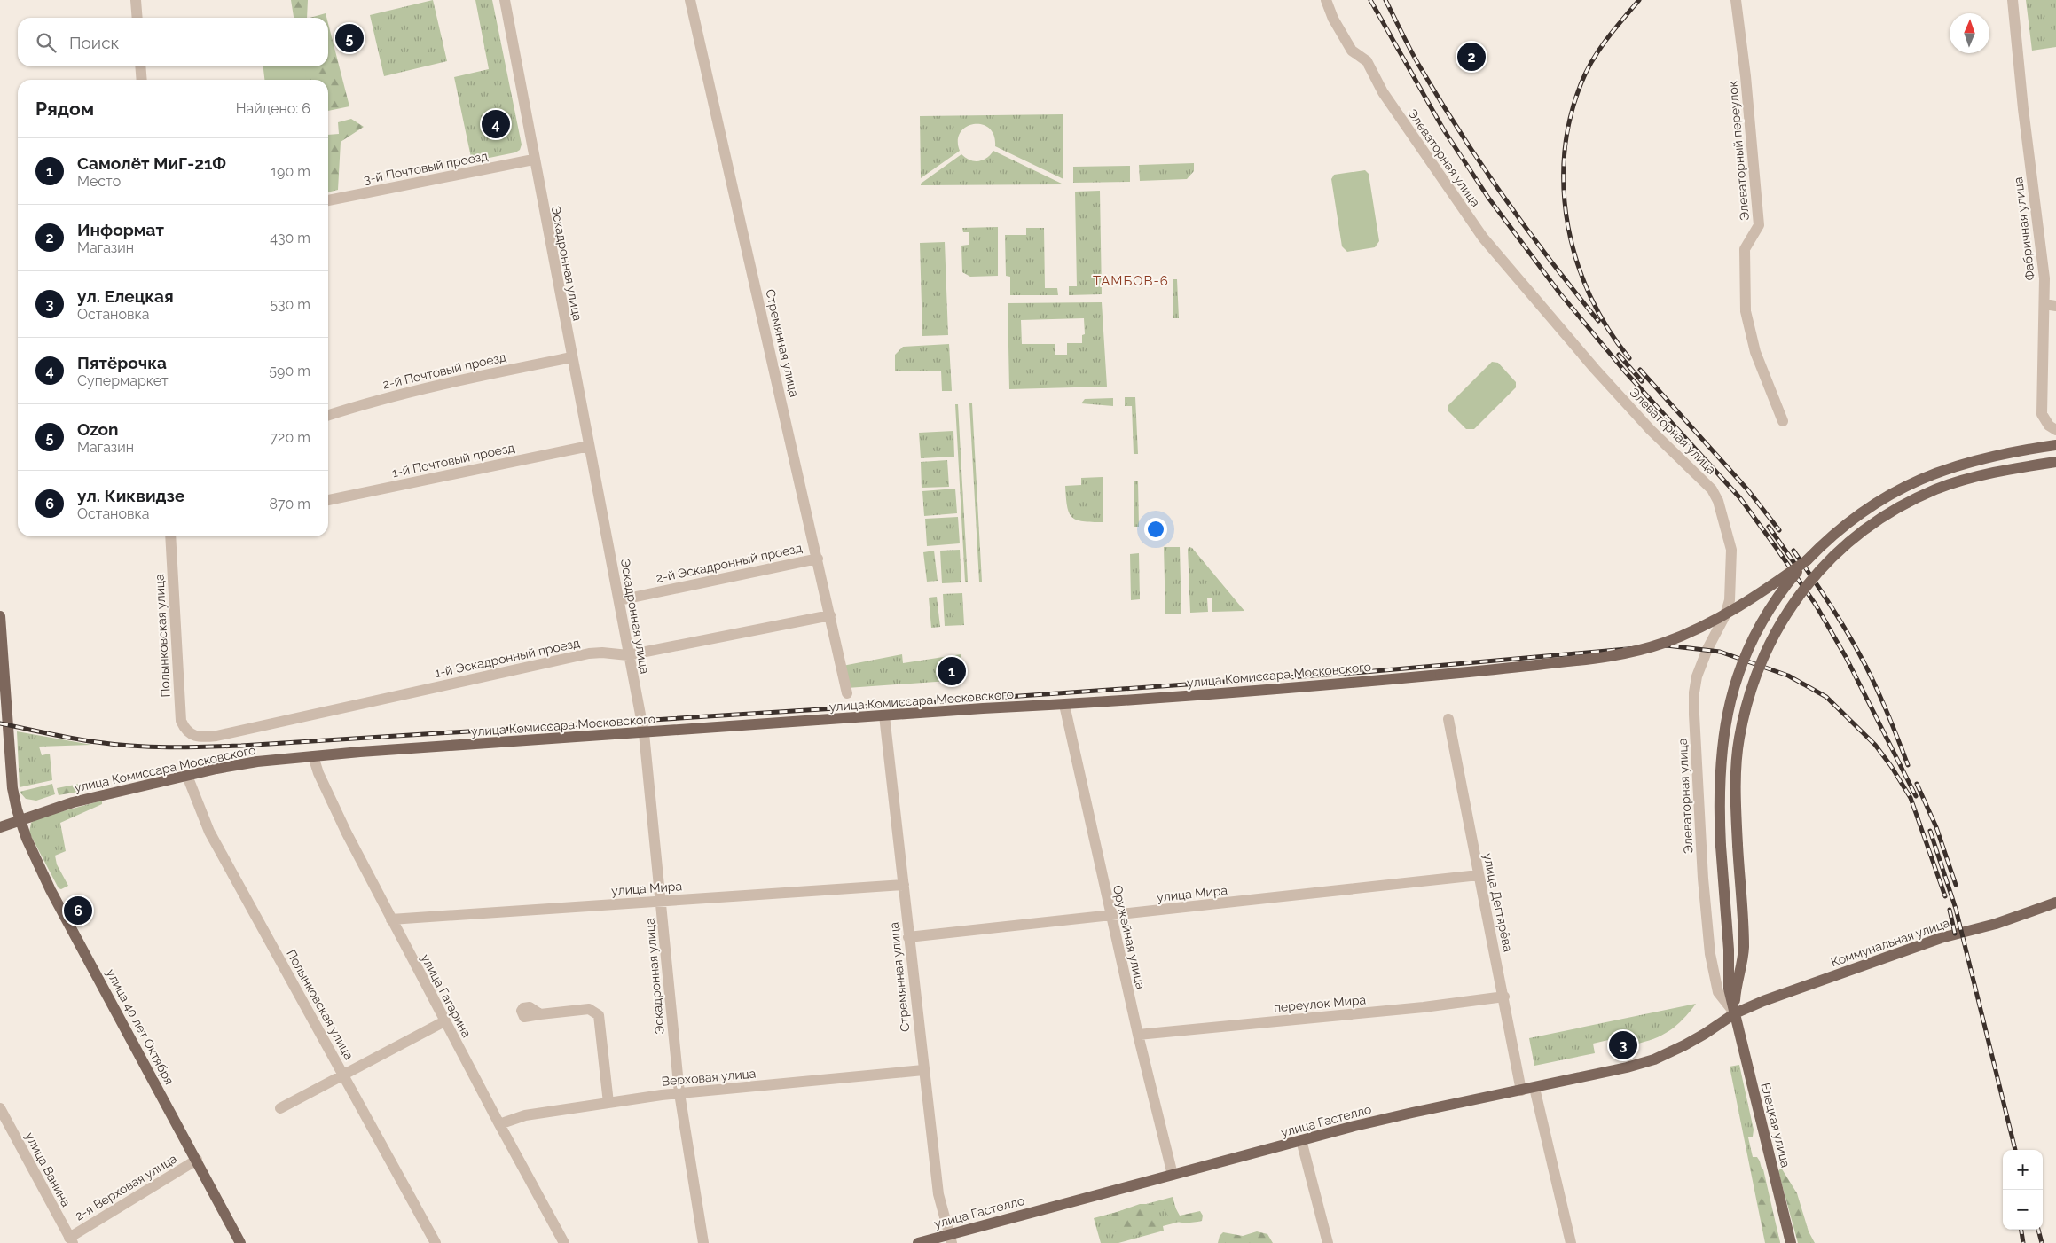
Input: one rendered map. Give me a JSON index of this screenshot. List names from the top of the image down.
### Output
{
  "streets": {
    "main road": [
      "улица Комиссара Московского",
      "Коммунальная улица",
      "улица 40 лет Октября",
      "улица Гастелло",
      "Елецкая улица"
    ],
    "street": [
      "Элеваторный переулок",
      "Элеваторная улица",
      "3-й Почтовый проезд",
      "Фабричная улица",
      "Эскадронная улица",
      "Стремянная улица",
      "2-й Почтовый проезд",
      "1-й Почтовый проезд",
      "2-й Эскадронный проезд",
      "Полынковская улица",
      "1-й Эскадронный проезд",
      "улица Мира",
      "улица Дегтярёва",
      "Оружейная улица",
      "улица Гагарина",
      "переулок Мира",
      "Верховая улица",
      "улица Ванина",
      "2-я Верховая улица"
    ]
  },
  "crossings": [
    ["Элеваторная улица", "Коммунальная улица"],
    ["Элеваторная улица", "улица Гастелло"],
    ["Элеваторная улица", "Елецкая улица"],
    ["3-й Почтовый проезд", "Эскадронная улица"],
    ["Эскадронная улица", "2-й Почтовый проезд"],
    ["Эскадронная улица", "1-й Почтовый проезд"],
    ["Эскадронная улица", "2-й Эскадронный проезд"],
    ["Эскадронная улица", "1-й Эскадронный проезд"],
    ["Эскадронная улица", "улица Комиссара Московского"],
    ["Эскадронная улица", "улица Мира"],
    ["Эскадронная улица", "Верховая улица"],
    ["Стремянная улица", "2-й Эскадронный проезд"],
    ["Стремянная улица", "1-й Эскадронный проезд"],
    ["Стремянная улица", "улица Комиссара Московского"],
    ["Стремянная улица", "улица Мира"],
    ["Стремянная улица", "Верховая улица"],
    ["Стремянная улица", "улица Гастелло"],
    ["Полынковская улица", "1-й Эскадронный проезд"],
    ["Полынковская улица", "улица Комиссара Московского"],
    ["улица Комиссара Московского", "Оружейная улица"],
    ["улица Комиссара Московского", "улица Гагарина"],
    ["улица Комиссара Московского", "улица 40 лет Октября"],
    ["улица Комиссара Московского", "Елецкая улица"],
    ["улица Мира", "улица Дегтярёва"],
    ["улица Мира", "Оружейная улица"],
    ["улица Мира", "улица Гагарина"],
    ["улица Дегтярёва", "переулок Мира"],
    ["улица Дегтярёва", "улица Гастелло"],
    ["Оружейная улица", "переулок Мира"],
    ["Оружейная улица", "улица Гастелло"],
    ["Коммунальная улица", "улица Гастелло"],
    ["Коммунальная улица", "Елецкая улица"],
    ["улица Гагарина", "Верховая улица"],
    ["улица 40 лет Октября", "2-я Верховая улица"],
    ["улица Гастелло", "Елецкая улица"],
    ["улица Ванина", "2-я Верховая улица"]
  ],
  "districts": ["ТАМБОВ-6"],
  "north": "top",
  "page": {
    "search": "Поиск",
    "pins": [
      "5",
      "2",
      "4",
      "1",
      "6",
      "3"
    ],
    "heading": ["Рядом", "Найдено: 6"],
    "list": [
      {
        "mark": "1",
        "name": "Самолёт МиГ-21Ф",
        "note": "Место",
        "value": "190 m"
      },
      {
        "mark": "2",
        "name": "Информат",
        "note": "Магазин",
        "value": "430 m"
      },
      {
        "mark": "3",
        "name": "ул. Елецкая",
        "note": "Остановка",
        "value": "530 m"
      },
      {
        "mark": "4",
        "name": "Пятёрочка",
        "note": "Супермаркет",
        "value": "590 m"
      },
      {
        "mark": "5",
        "name": "Ozon",
        "note": "Магазин",
        "value": "720 m"
      },
      {
        "mark": "6",
        "name": "ул. Киквидзе",
        "note": "Остановка",
        "value": "870 m"
      }
    ],
    "map_buttons": ["+", "−"]
  }
}
